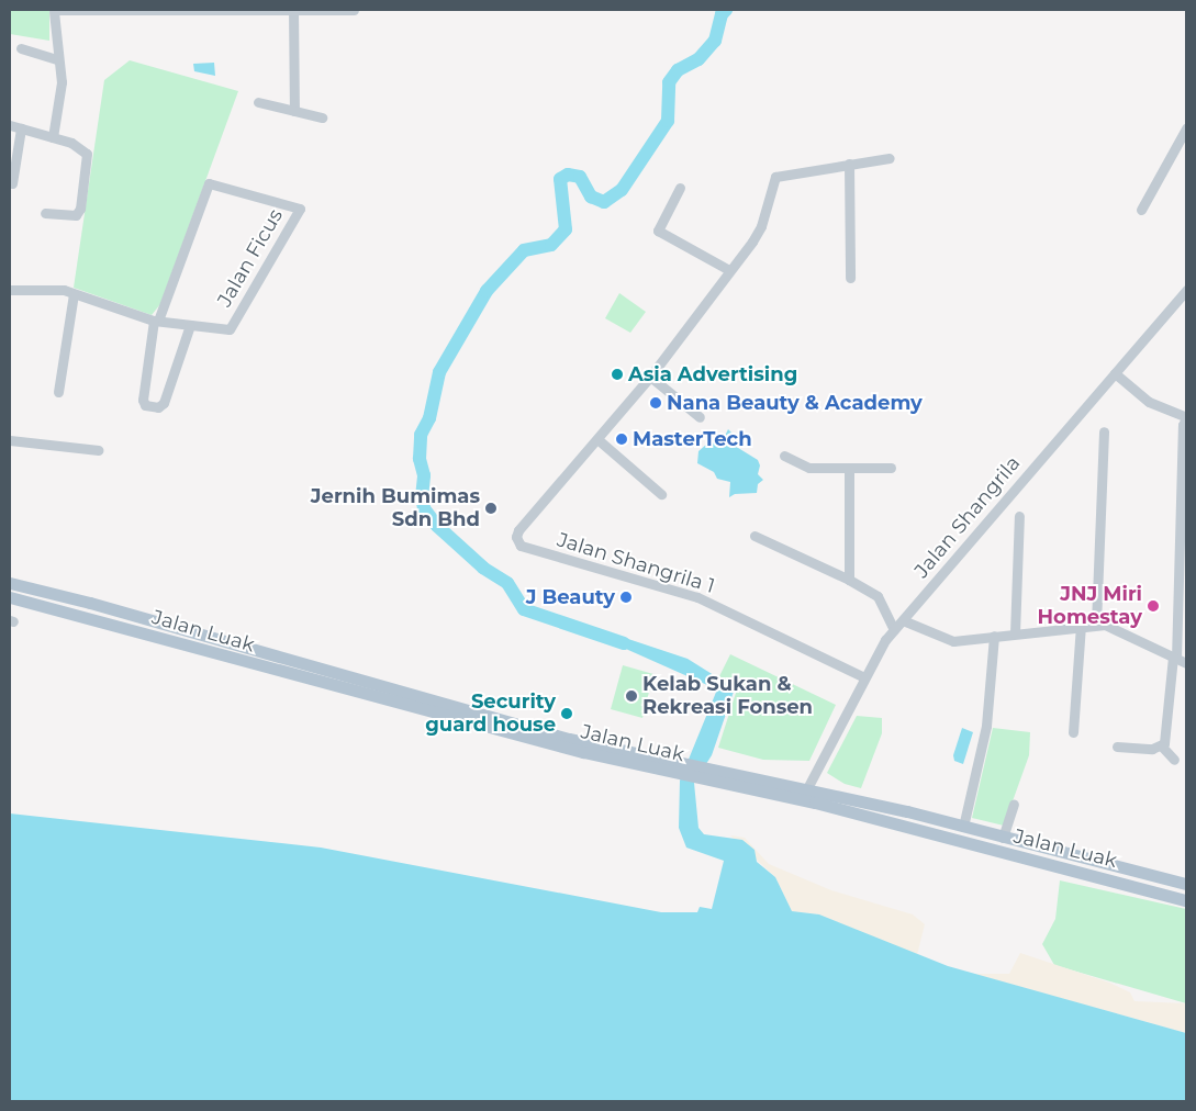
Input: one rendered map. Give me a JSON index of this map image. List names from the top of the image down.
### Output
{
  "streets": {
    "main road": ["Jalan Luak"],
    "street": ["Jalan Ficus", "Jalan Shangrila", "Jalan Shangrila 1"]
  },
  "crossings": [
    ["Jalan Shangrila", "Jalan Shangrila 1"],
    ["Jalan Shangrila", "Jalan Luak"]
  ],
  "places": [
    "Asia Advertising",
    "Nana Beauty & Academy",
    "MasterTech",
    "Jernih Bumimas Sdn Bhd",
    "J Beauty",
    "JNJ Miri Homestay",
    "Kelab Sukan & Rekreasi Fonsen",
    "Security guard house"
  ]
}
